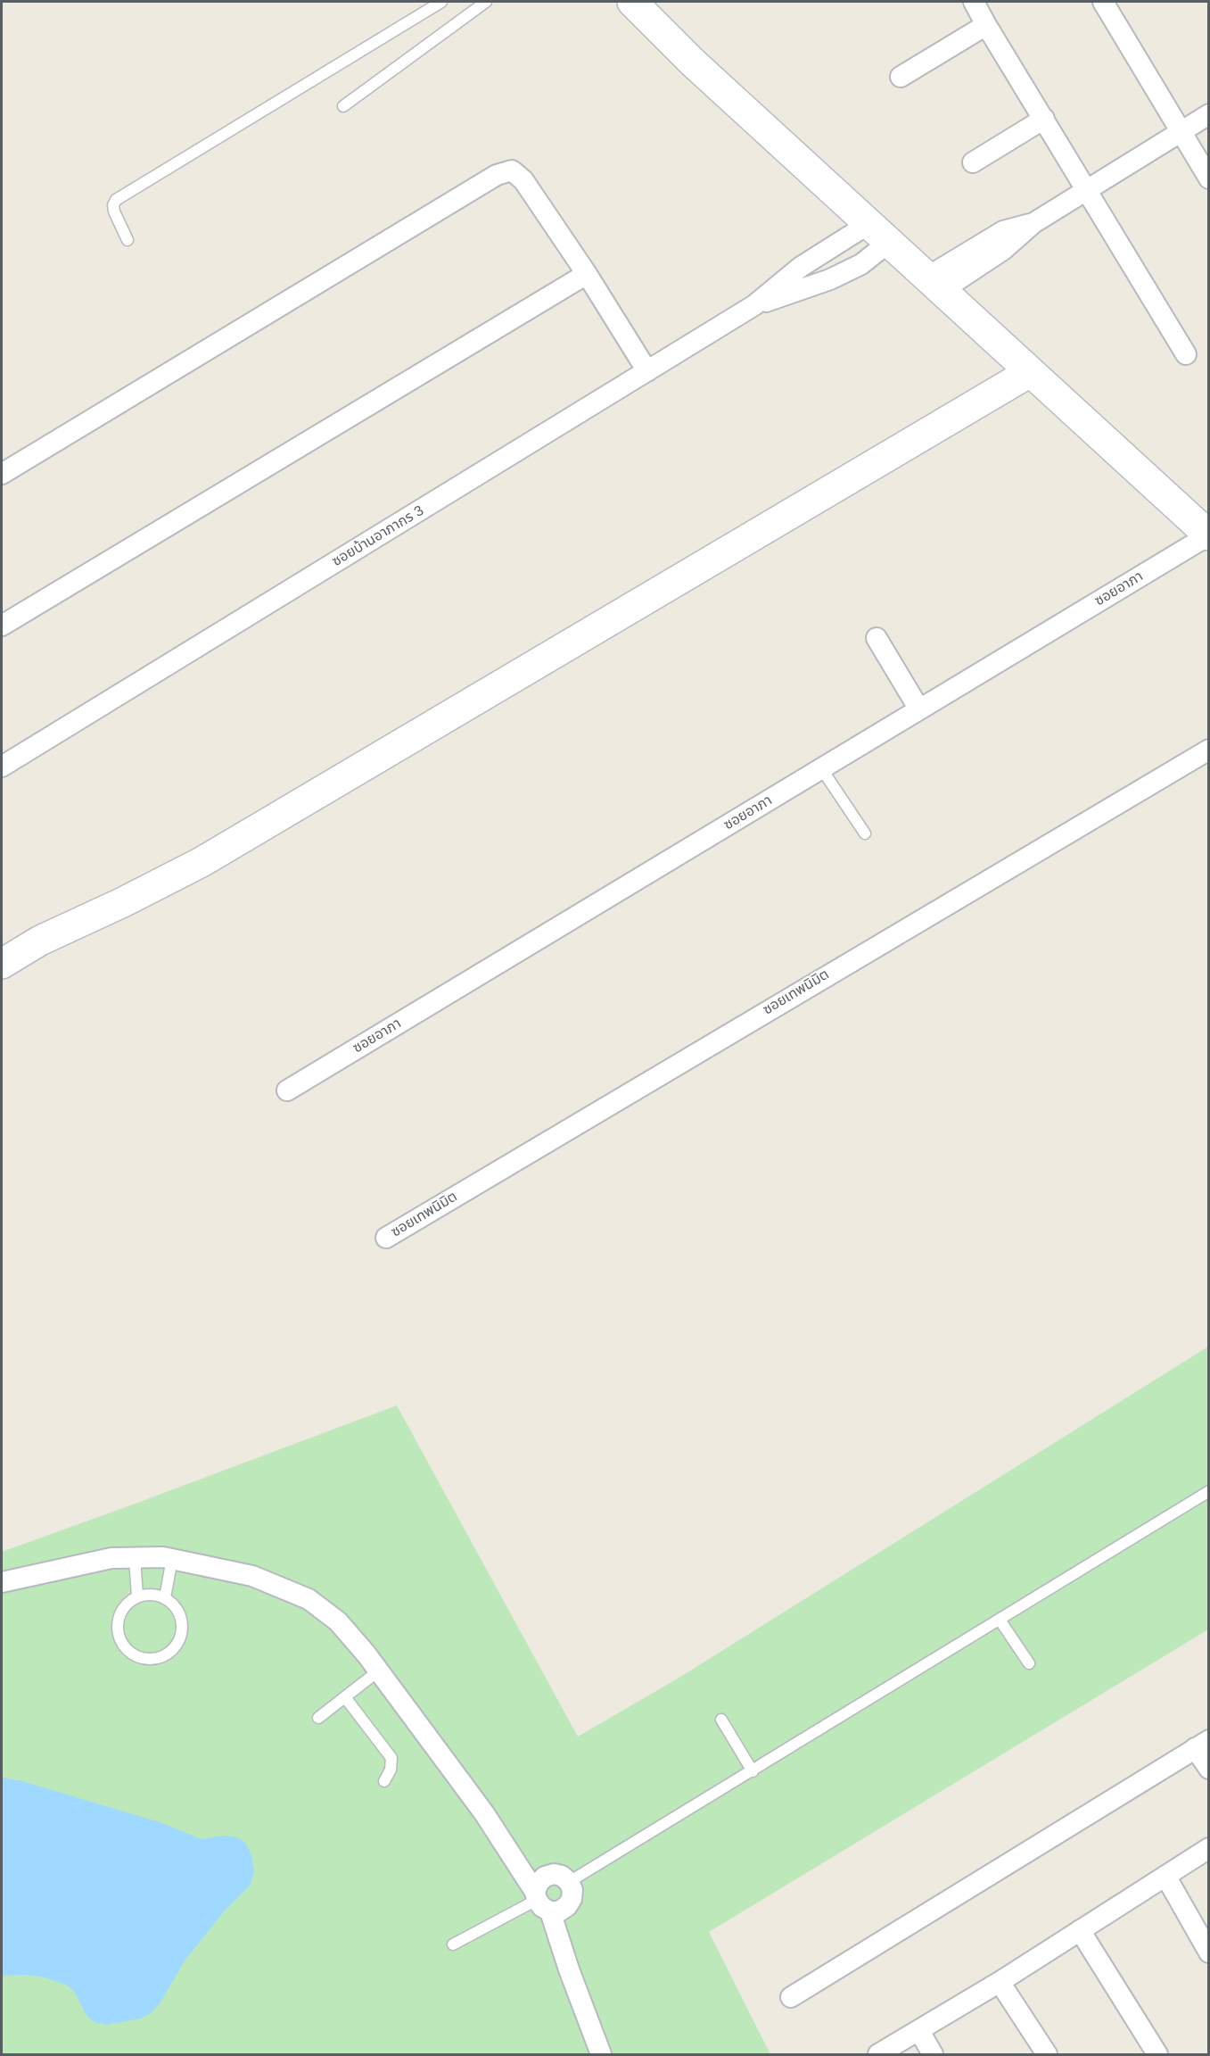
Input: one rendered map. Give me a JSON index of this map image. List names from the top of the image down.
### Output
{
  "streets": {
    "street": ["ซอยบ้านอาภากร 3", "ซอยอาภา", "ซอยเทพนิมิต"]
  }
}
